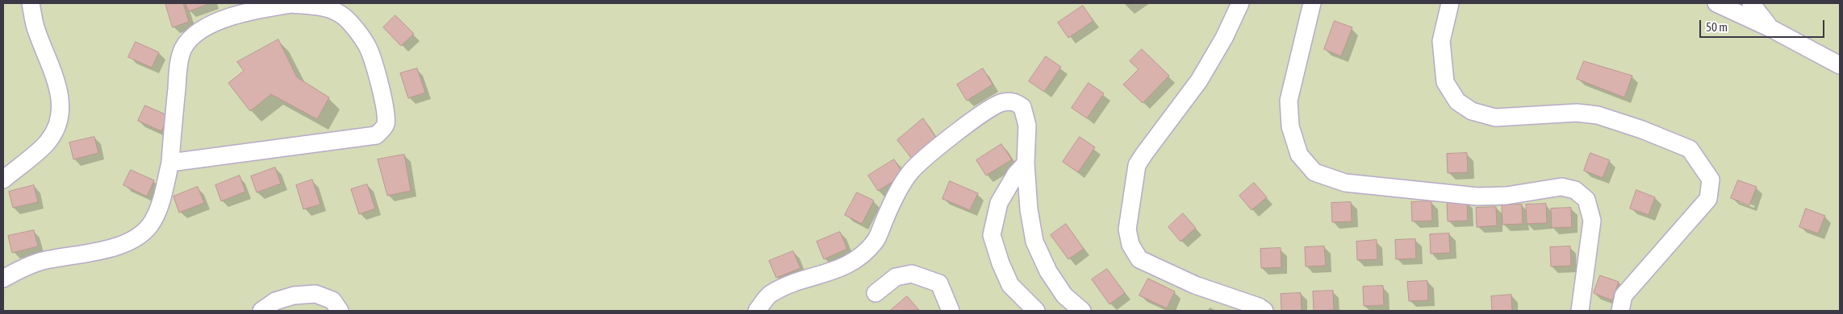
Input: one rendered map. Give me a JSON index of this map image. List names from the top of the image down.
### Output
{
  "scale_bar": "50 m"
}
